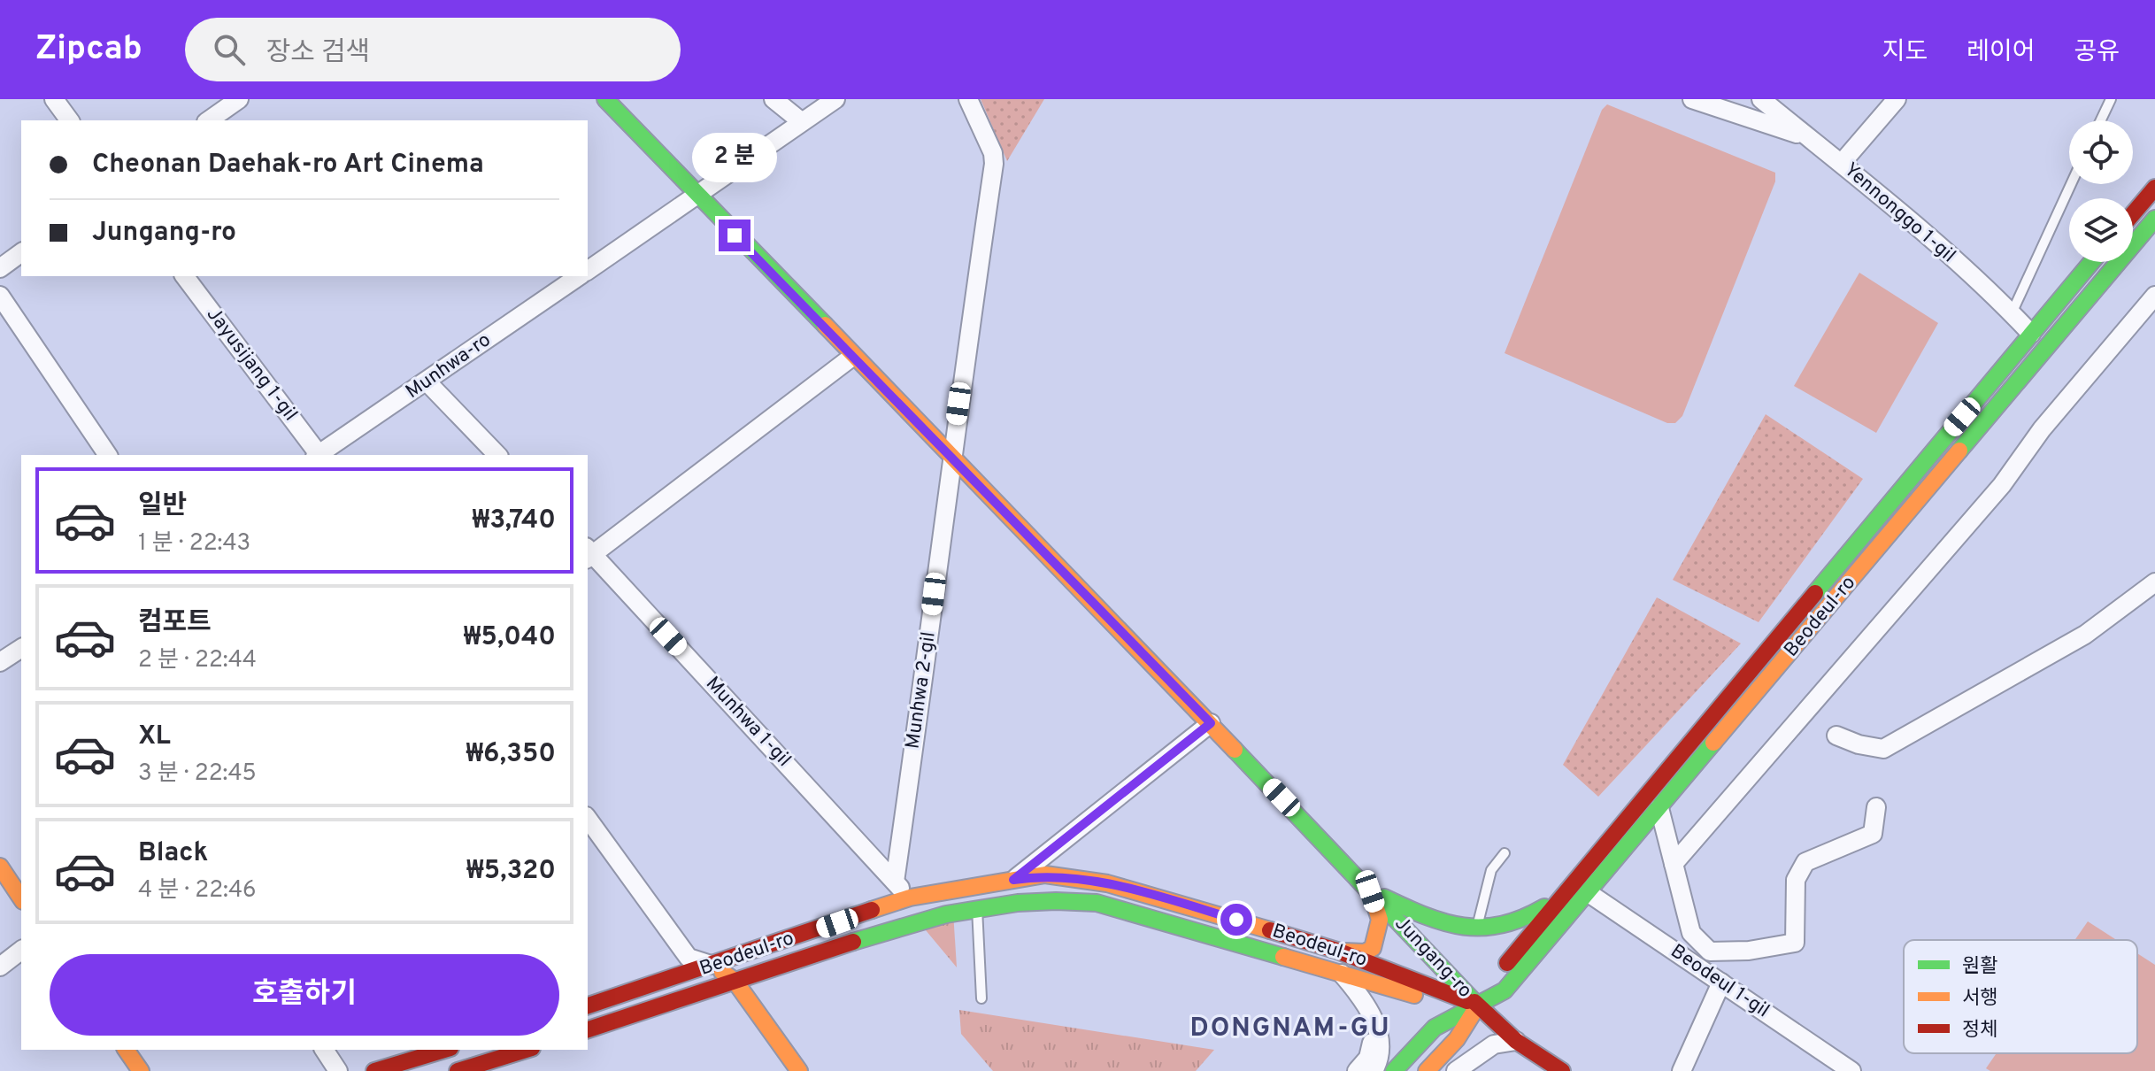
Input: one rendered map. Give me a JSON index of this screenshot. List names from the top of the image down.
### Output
{
  "streets": {
    "street": [
      "Yennonggo 1-gil",
      "Jayusijang 1-gil",
      "Munhwa-ro",
      "Beodeul-ro",
      "Munhwa 2-gil",
      "Munhwa 1-gil",
      "Jungang-ro",
      "Beodeul 1-gil"
    ]
  },
  "crossings": [
    ["Yennonggo 1-gil", "Beodeul-ro"],
    ["Munhwa-ro", "Jungang-ro"],
    ["Beodeul-ro", "Munhwa 1-gil"],
    ["Beodeul-ro", "Jungang-ro"],
    ["Beodeul-ro", "Beodeul 1-gil"],
    ["Munhwa 2-gil", "Munhwa 1-gil"],
    ["Munhwa 2-gil", "Jungang-ro"]
  ],
  "districts": ["DONGNAM-GU"],
  "legend": ["원활", "서행", "정체"],
  "page": {
    "header": "Zipcab",
    "search": "장소 검색",
    "nav": ["지도", "레이어", "공유"],
    "banner": ["Cheonan Daehak-ro Art Cinema", "Jungang-ro"],
    "bubble": "2 분",
    "list": [
      {
        "name": "일반",
        "note": "1 분 · 22:43",
        "value": "₩3,740"
      },
      {
        "name": "컴포트",
        "note": "2 분 · 22:44",
        "value": "₩5,040"
      },
      {
        "name": "XL",
        "note": "3 분 · 22:45",
        "value": "₩6,350"
      },
      {
        "name": "Black",
        "note": "4 분 · 22:46",
        "value": "₩5,320"
      }
    ],
    "buttons": "호출하기"
  }
}
